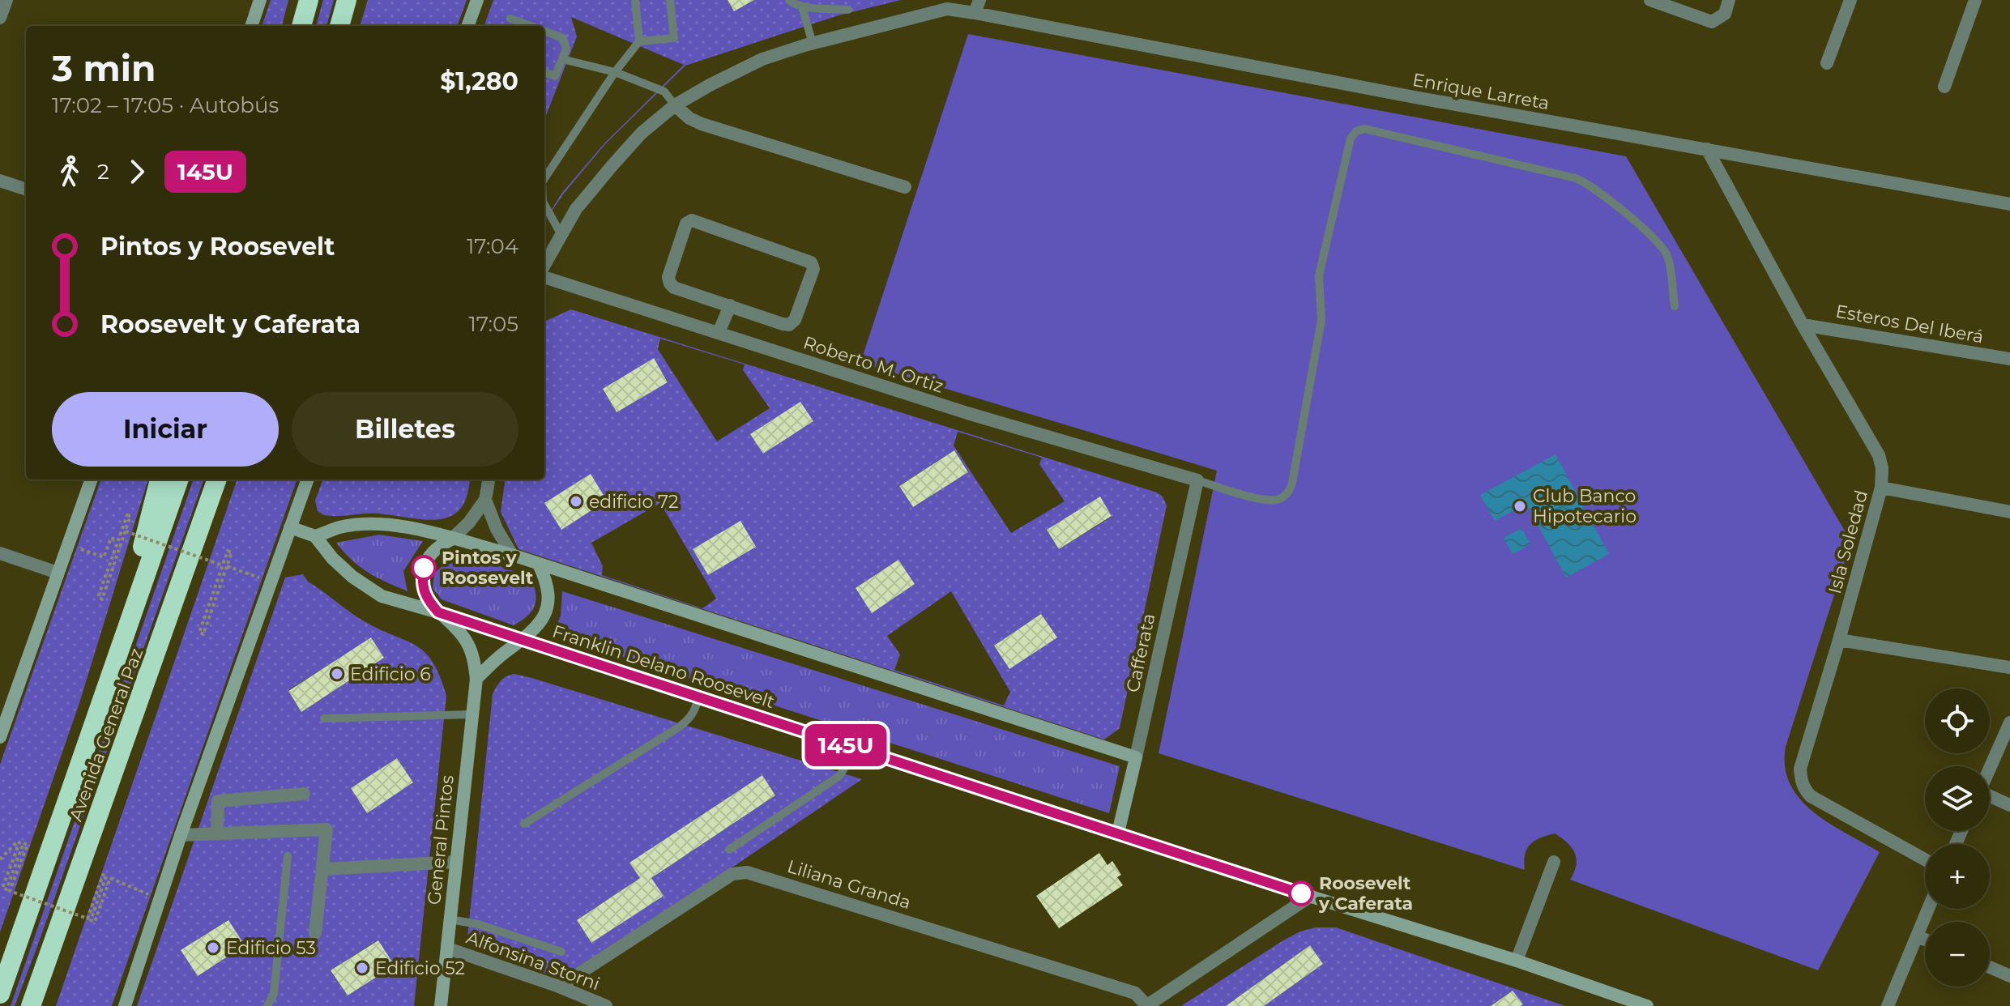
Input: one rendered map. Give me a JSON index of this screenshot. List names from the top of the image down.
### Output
{
  "streets": {
    "highway": ["Avenida General Paz"],
    "street": [
      "Enrique Larreta",
      "Esteros Del Iberá",
      "Roberto M. Ortiz",
      "Isla Soledad",
      "Cafferata",
      "Franklin Delano Roosevelt",
      "General Pintos",
      "Liliana Granda",
      "Alfonsina Storni"
    ]
  },
  "crossings": [
    ["Enrique Larreta", "Isla Soledad"],
    ["Esteros Del Iberá", "Isla Soledad"],
    ["Roberto M. Ortiz", "Cafferata"],
    ["Cafferata", "Franklin Delano Roosevelt"],
    ["Franklin Delano Roosevelt", "General Pintos"],
    ["General Pintos", "Alfonsina Storni"],
    ["Liliana Granda", "Alfonsina Storni"]
  ],
  "places": [
    "edificio 72",
    "Club Banco Hipotecario",
    "Pintos y Roosevelt",
    "Edificio 6",
    "Roosevelt y Caferata",
    "Edificio 53",
    "Edificio 52"
  ],
  "lines": ["bus line 145U"],
  "page": {
    "on_map": "145U",
    "heading": ["3 min", "17:02 – 17:05 · Autobús", "$1,280"],
    "legs": ["2", "145U"],
    "list": [
      {
        "name": "Pintos y Roosevelt",
        "value": "17:04"
      },
      {
        "name": "Roosevelt y Caferata",
        "value": "17:05"
      }
    ],
    "buttons": ["Iniciar", "Billetes"],
    "map_buttons": ["+", "−"]
  }
}
